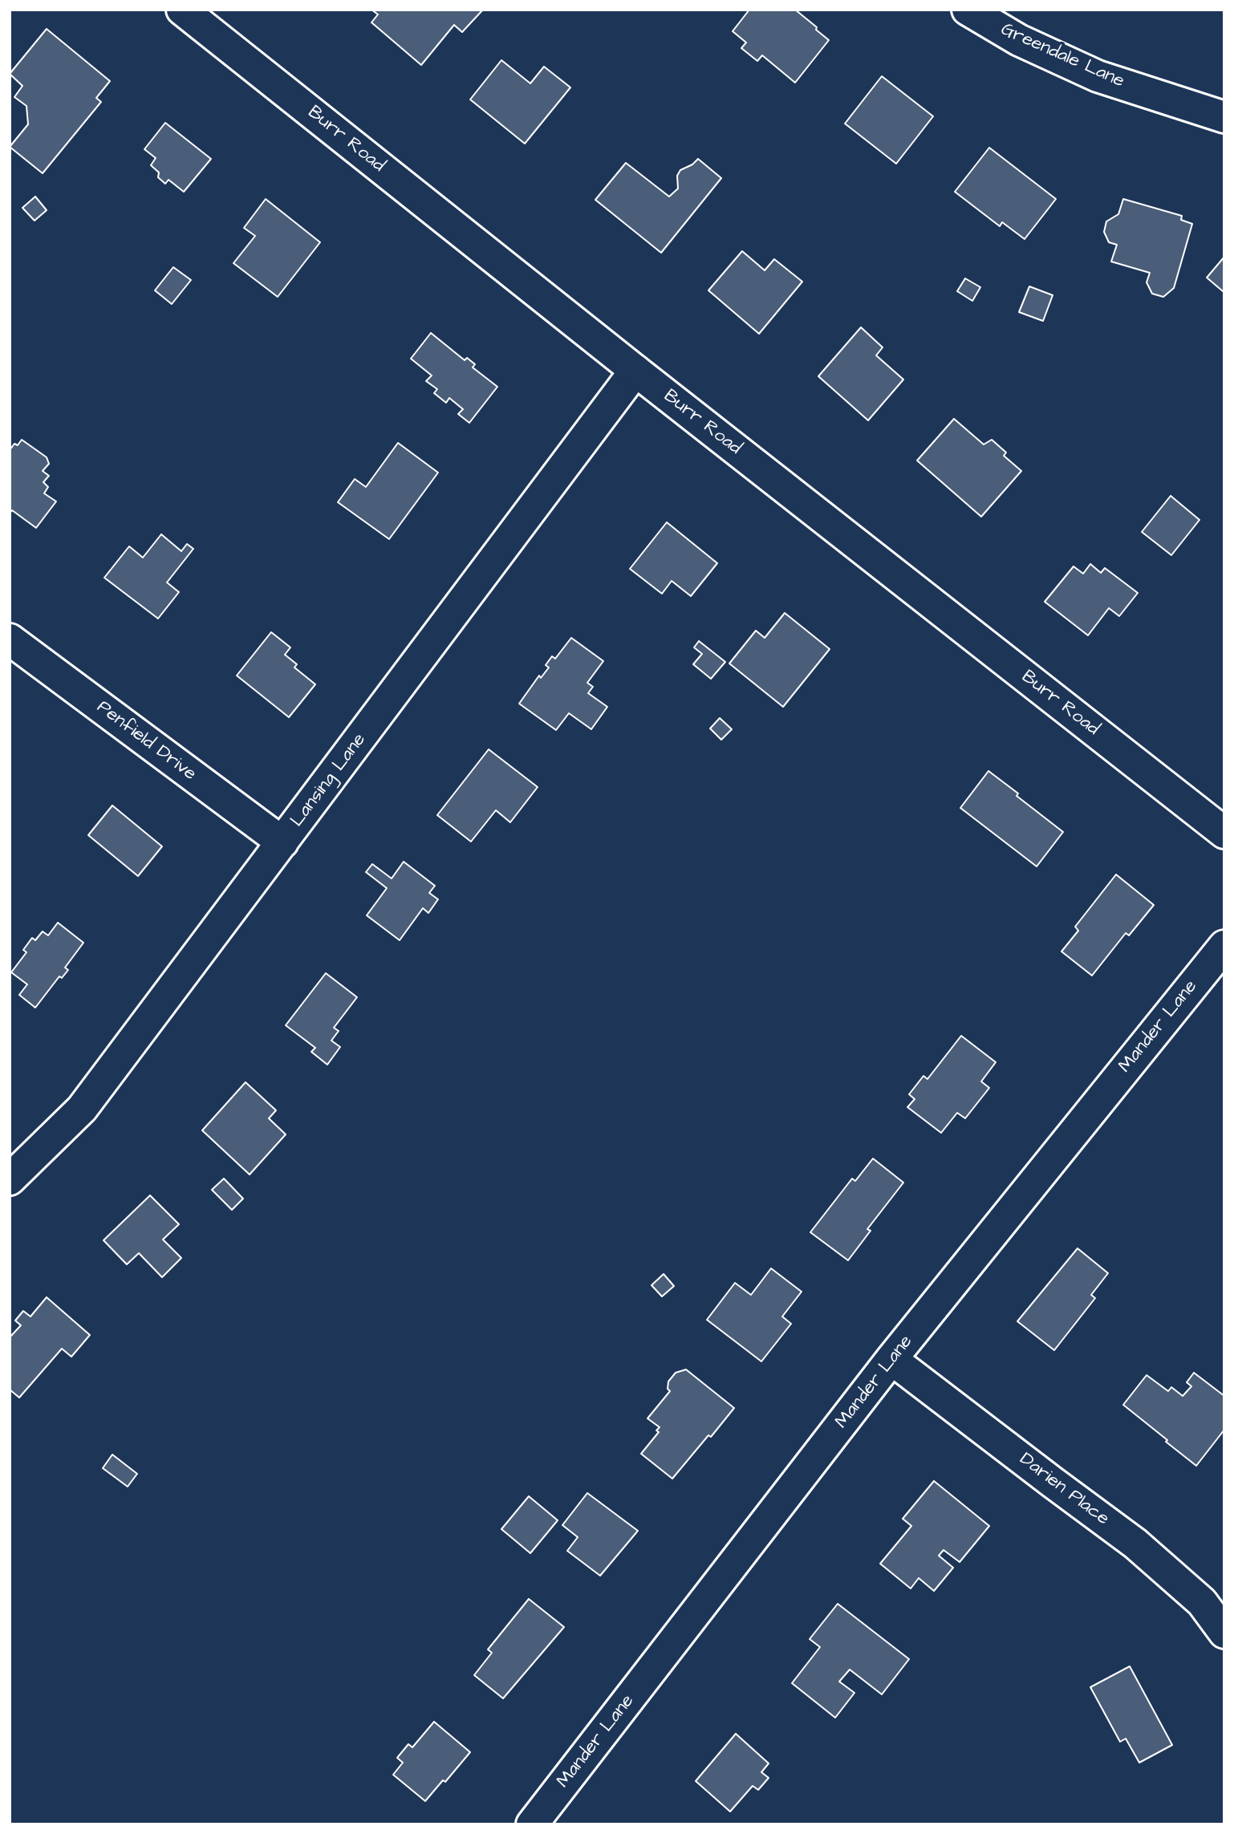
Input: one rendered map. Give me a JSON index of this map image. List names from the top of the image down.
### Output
{
  "streets": {
    "street": [
      "Greendale Lane",
      "Burr Road",
      "Penfield Drive",
      "Lansing Lane",
      "Mander Lane",
      "Darien Place"
    ]
  },
  "crossings": [
    ["Burr Road", "Lansing Lane"],
    ["Penfield Drive", "Lansing Lane"],
    ["Mander Lane", "Darien Place"]
  ]
}
